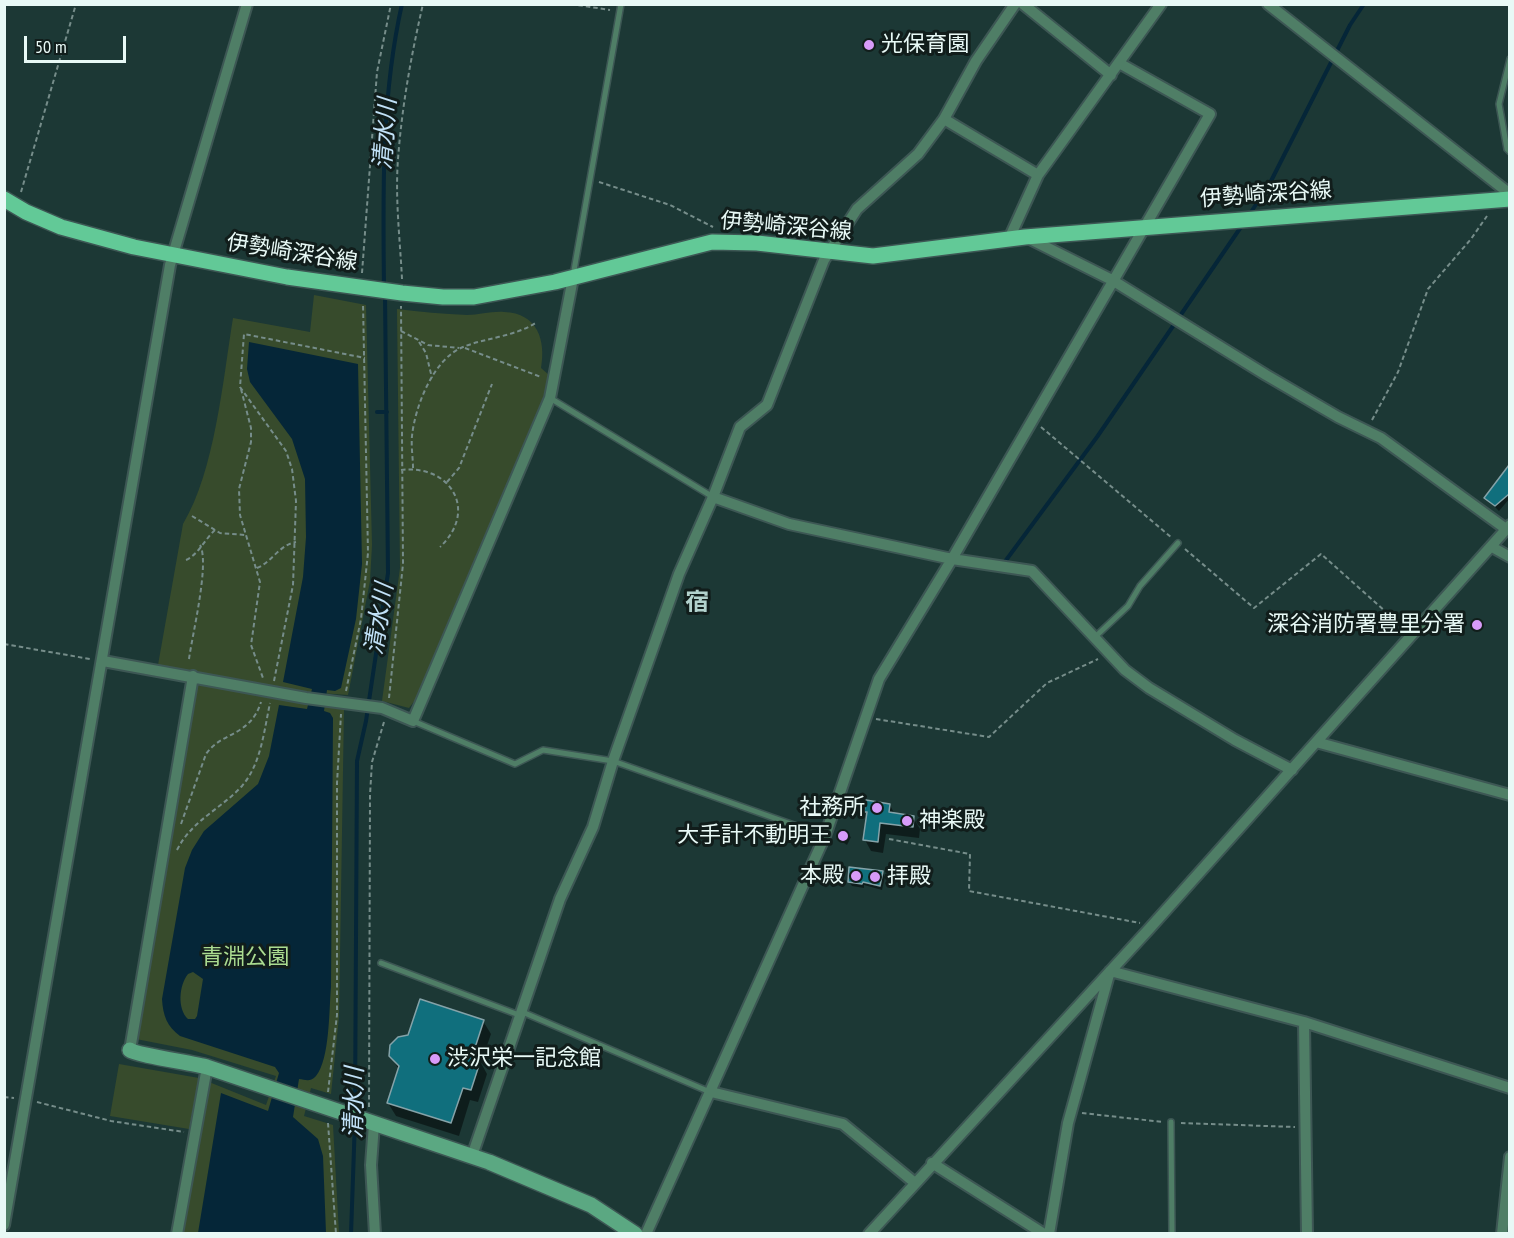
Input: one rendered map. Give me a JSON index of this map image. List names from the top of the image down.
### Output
{
  "streets": {
    "main road": ["伊勢崎深谷線"]
  },
  "districts": ["宿"],
  "water": ["清水川"],
  "parks": ["青淵公園"],
  "places": [
    "光保育園",
    "深谷消防署豊里分署",
    "社務所",
    "神楽殿",
    "大手計不動明王",
    "本殿",
    "拝殿",
    "渋沢栄一記念館"
  ],
  "scale_bar": "50 m"
}
